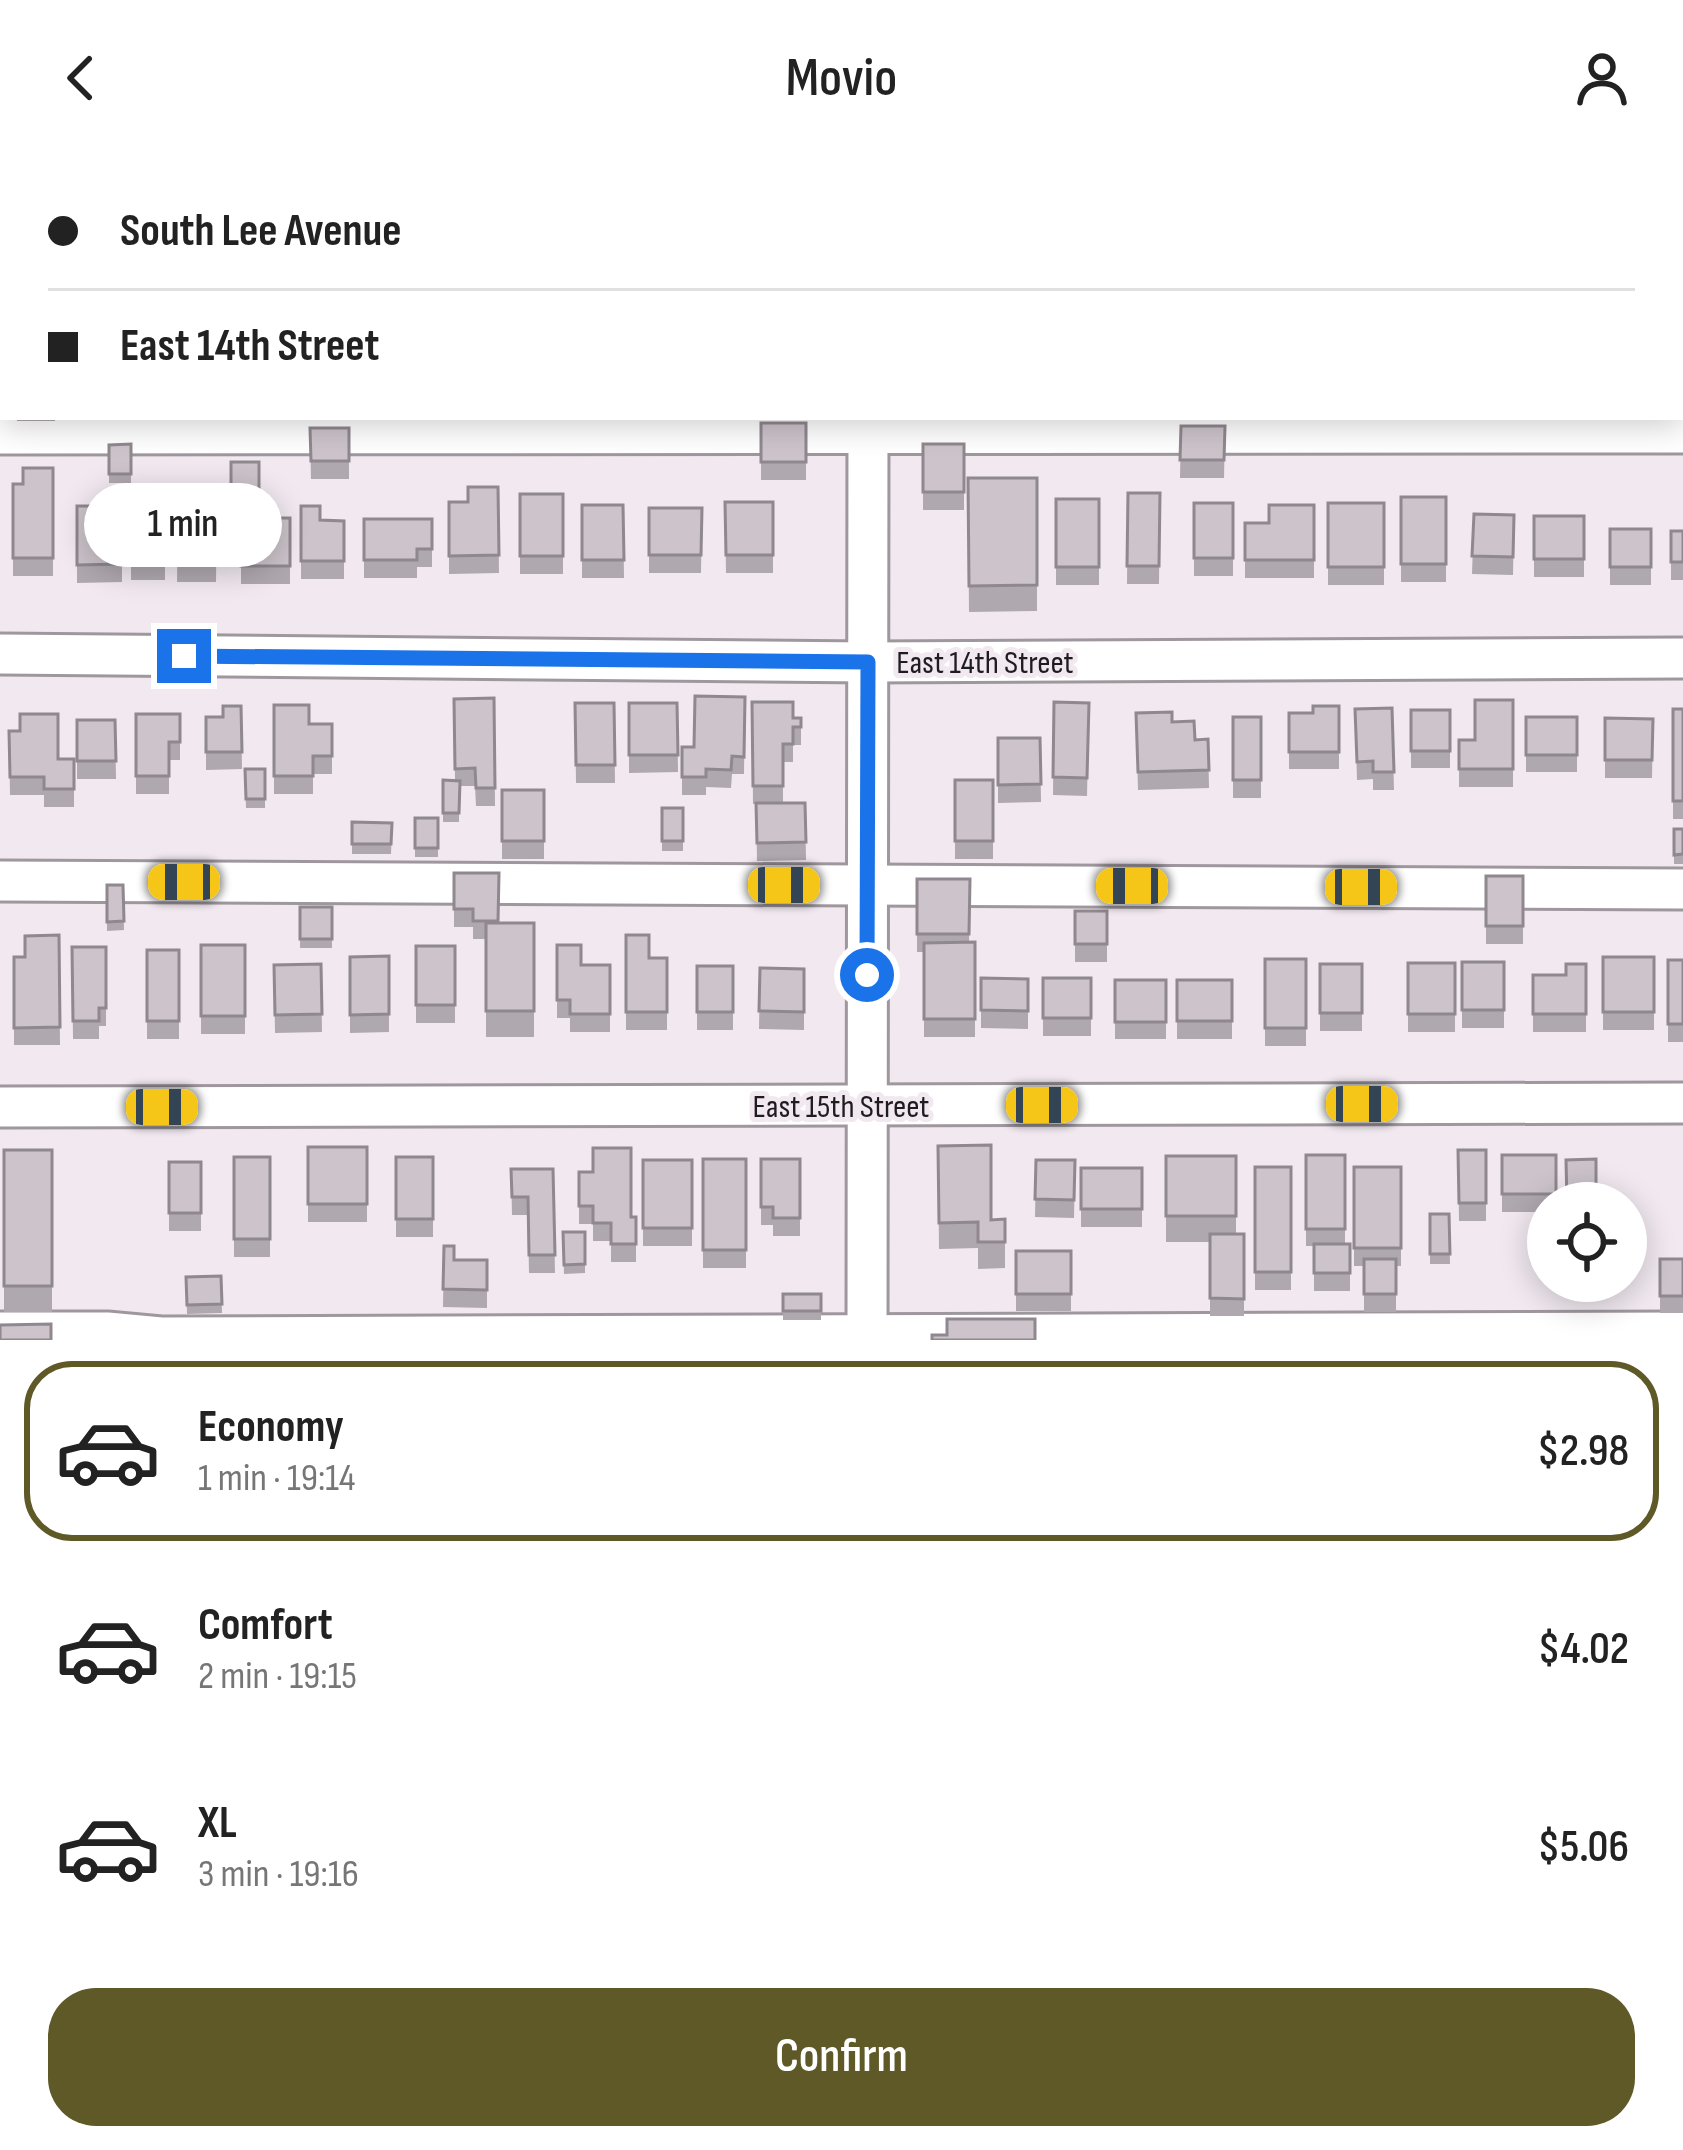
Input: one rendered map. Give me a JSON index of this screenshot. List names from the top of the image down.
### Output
{
  "streets": {
    "street": ["East 14th Street", "East 15th Street"]
  },
  "page": {
    "header": "Movio",
    "banner": ["South Lee Avenue", "East 14th Street"],
    "bubble": "1 min",
    "list": [
      {
        "name": "Economy",
        "note": "1 min · 19:14",
        "value": "$2.98"
      },
      {
        "name": "Comfort",
        "note": "2 min · 19:15",
        "value": "$4.02"
      },
      {
        "name": "XL",
        "note": "3 min · 19:16",
        "value": "$5.06"
      }
    ],
    "buttons": "Confirm"
  }
}
